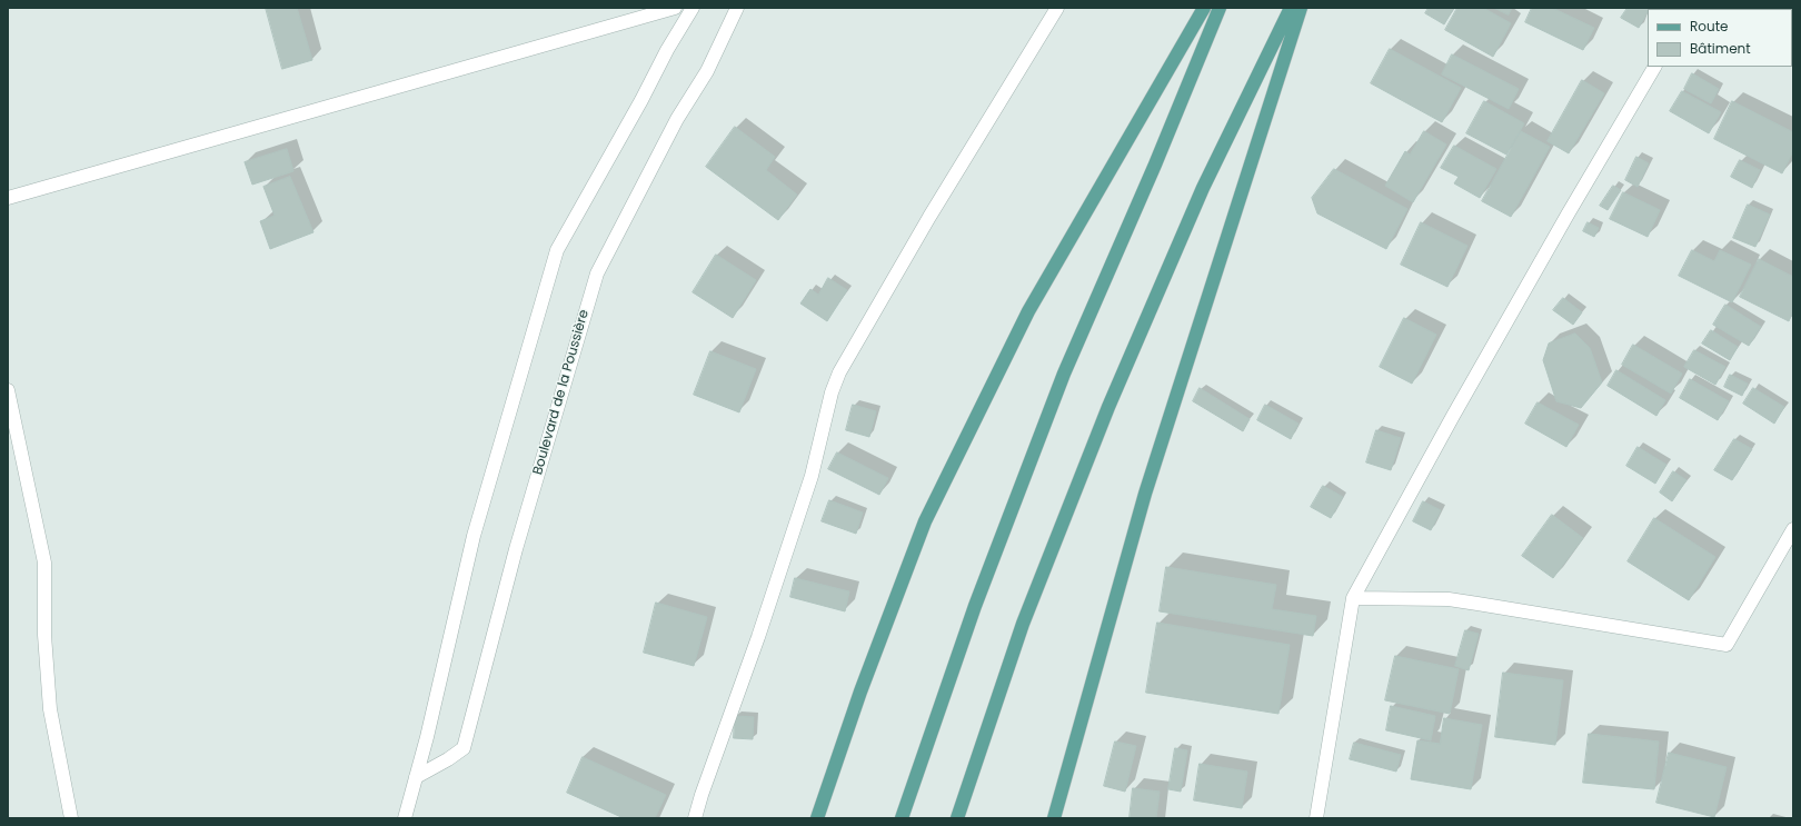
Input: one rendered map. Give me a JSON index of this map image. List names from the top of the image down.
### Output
{
  "streets": {
    "street": ["Boulevard de la Poussière"]
  },
  "legend": ["Route", "Bâtiment"]
}
